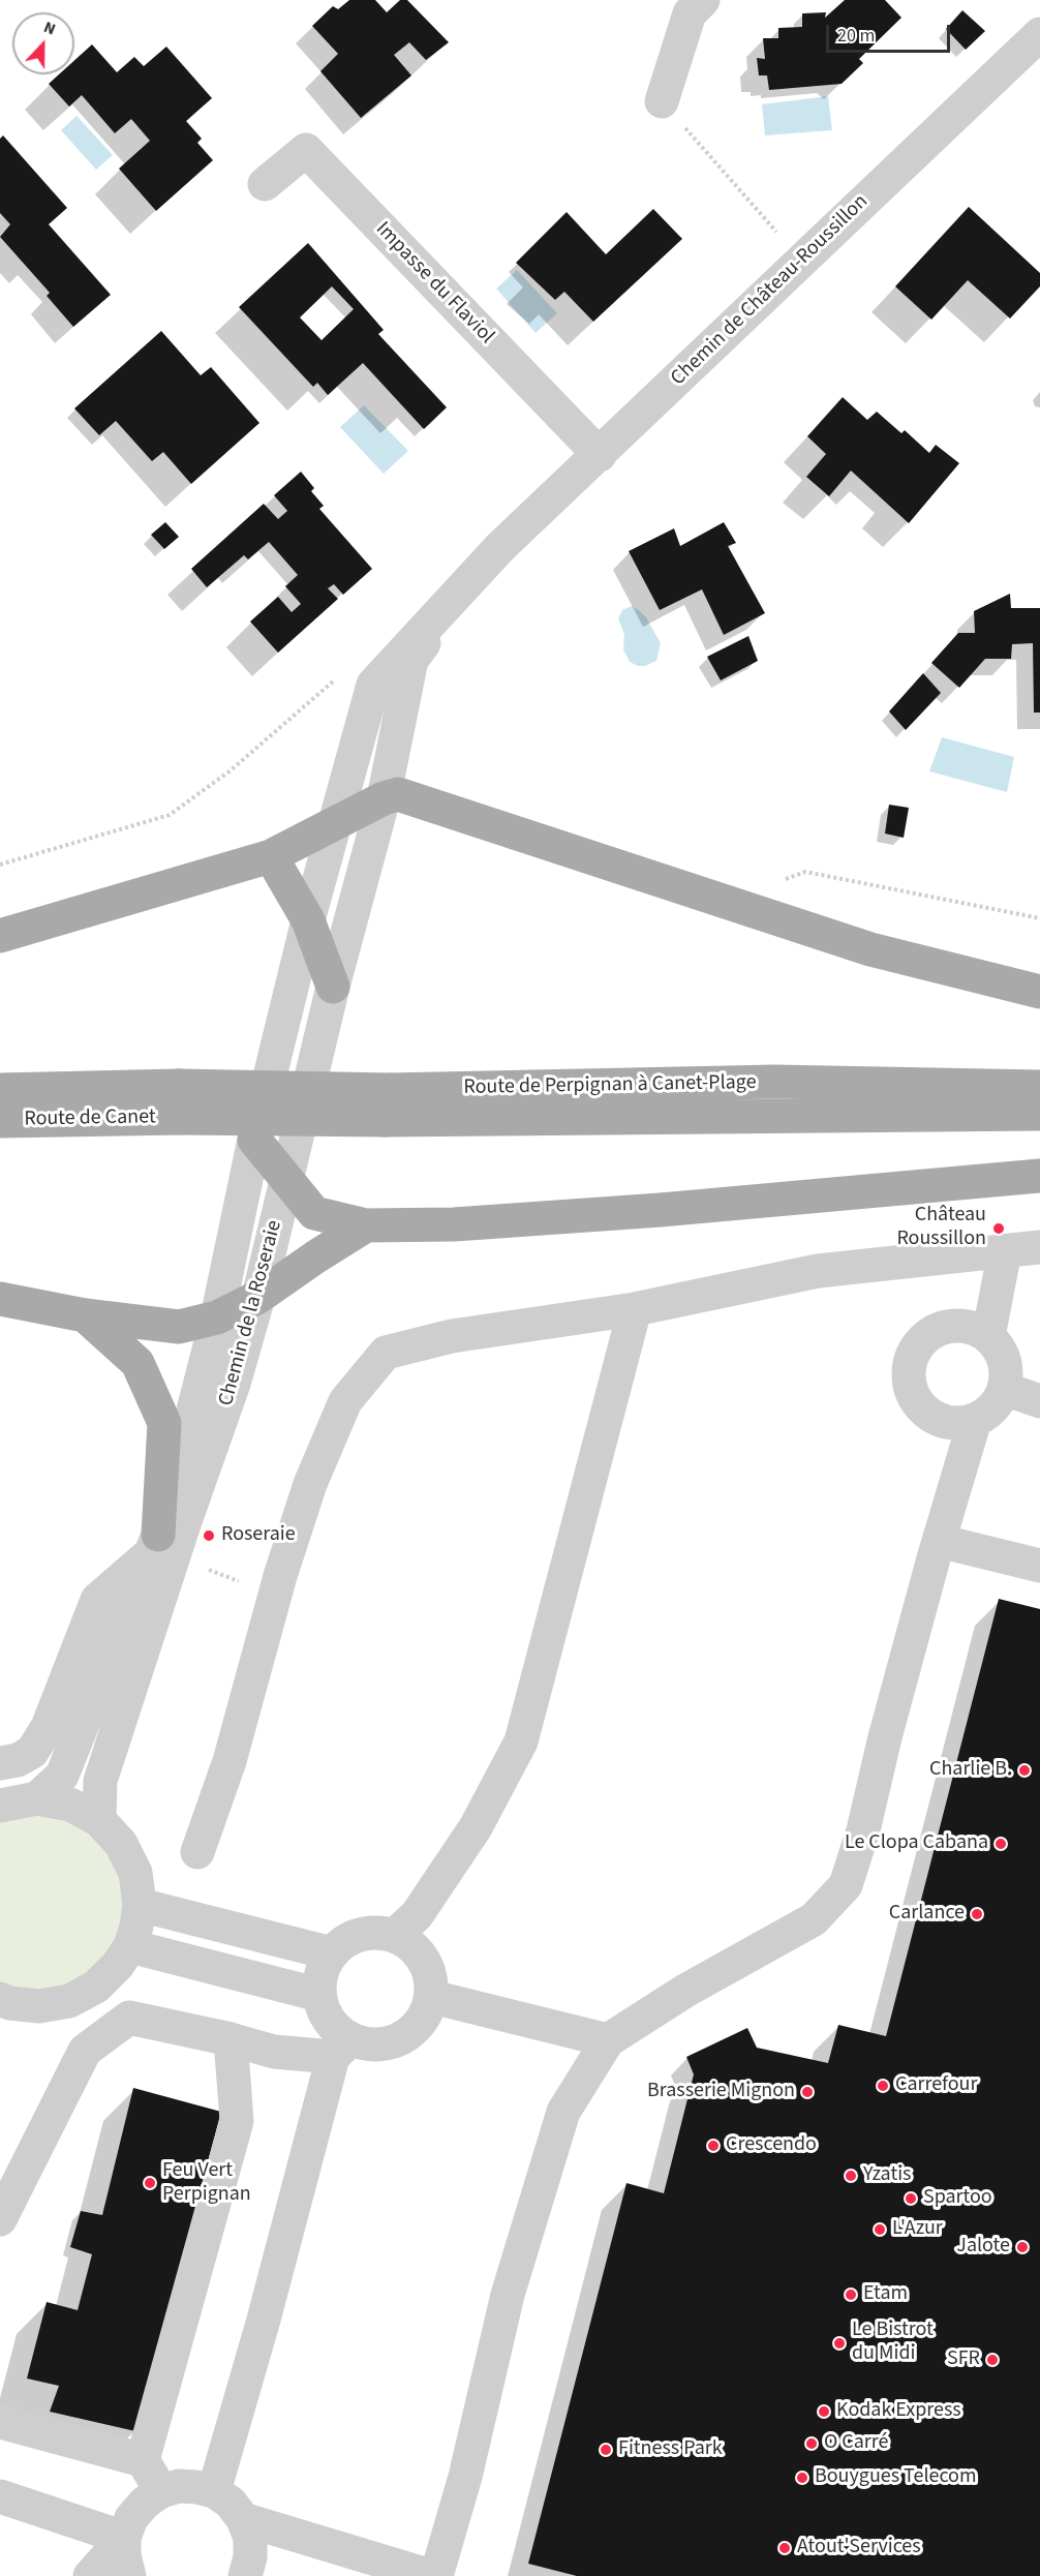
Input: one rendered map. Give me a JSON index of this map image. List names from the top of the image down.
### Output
{
  "streets": {
    "main road": ["Route de Perpignan à Canet-Plage", "Route de Canet"],
    "street": ["Impasse du Flaviol", "Chemin de Château-Roussillon", "Chemin de la Roseraie"]
  },
  "crossings": [
    ["Impasse du Flaviol", "Chemin de Château-Roussillon"],
    ["Chemin de Château-Roussillon", "Chemin de la Roseraie"],
    ["Route de Perpignan à Canet-Plage", "Route de Canet"]
  ],
  "places": [
    "Château Roussillon",
    "Roseraie",
    "Charlie B.",
    "Le Clopa Cabana",
    "Carlance",
    "Carrefour",
    "Brasserie Mignon",
    "Crescendo",
    "Yzatis",
    "Feu Vert Perpignan",
    "Spartoo",
    "L'Azur",
    "Jalote",
    "Etam",
    "Le Bistrot du Midi",
    "SFR",
    "Kodak Express",
    "O Carré",
    "Fitness Park",
    "Bouygues Telecom",
    "Atout'Services"
  ],
  "scale_bar": "20 m",
  "north": "top"
}
